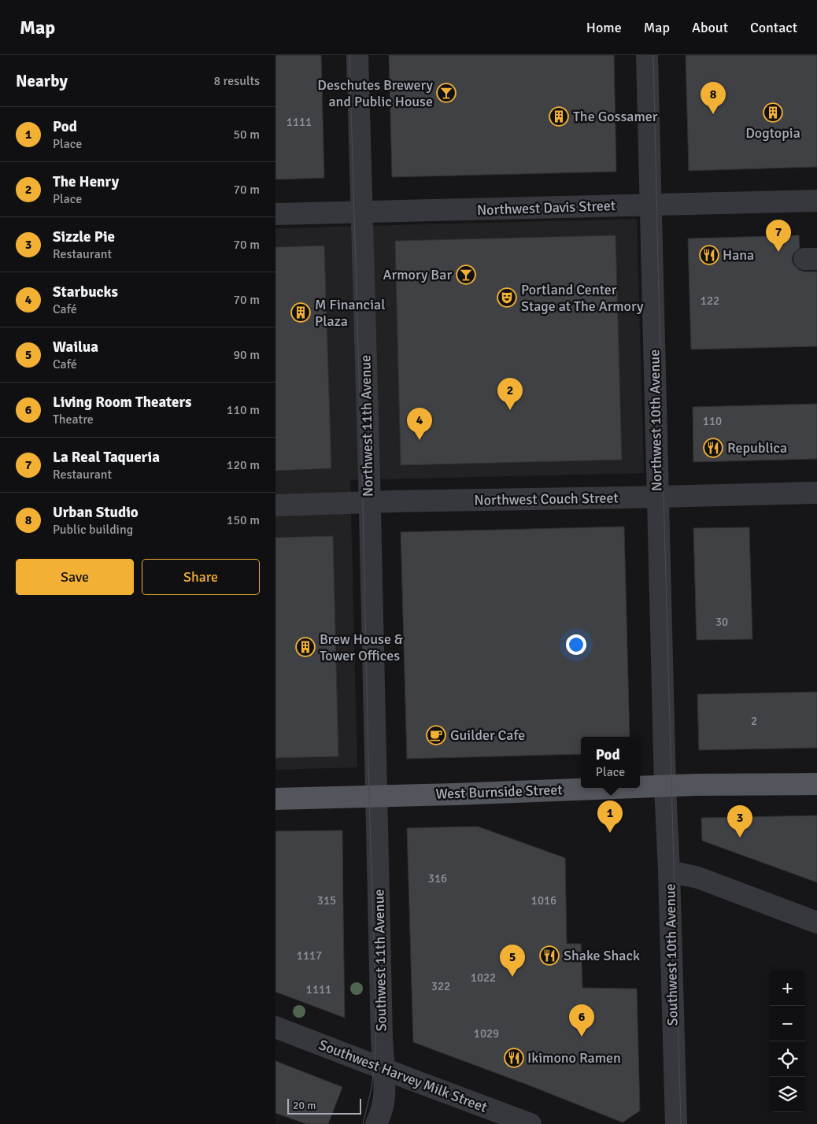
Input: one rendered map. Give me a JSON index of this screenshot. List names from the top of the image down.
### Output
{
  "streets": {
    "main road": ["West Burnside Street"],
    "street": [
      "Northwest Davis Street",
      "Northwest 10th Avenue",
      "Northwest 11th Avenue",
      "Northwest Couch Street",
      "Southwest 10th Avenue",
      "Southwest 11th Avenue",
      "Southwest Harvey Milk Street"
    ]
  },
  "crossings": [
    ["Northwest Davis Street", "Northwest 10th Avenue"],
    ["Northwest Davis Street", "Northwest 11th Avenue"],
    ["Northwest 10th Avenue", "Northwest Couch Street"],
    ["Northwest 10th Avenue", "West Burnside Street"],
    ["Northwest 10th Avenue", "Southwest 10th Avenue"],
    ["Northwest 11th Avenue", "Northwest Couch Street"],
    ["Northwest 11th Avenue", "West Burnside Street"],
    ["Northwest 11th Avenue", "Southwest 11th Avenue"],
    ["West Burnside Street", "Southwest 10th Avenue"],
    ["West Burnside Street", "Southwest 11th Avenue"],
    ["Southwest 11th Avenue", "Southwest Harvey Milk Street"]
  ],
  "places": {
    "bar": ["Deschutes Brewery and Public House", "Armory Bar"],
    "building": [
      "Dogtopia",
      "The Gossamer",
      "M Financial Plaza",
      "Brew House & Tower Offices"
    ],
    "restaurant": [
      "Hana",
      "Republica",
      "Shake Shack",
      "Ikimono Ramen"
    ],
    "theatre": ["Portland Center Stage at The Armory"],
    "cafe": ["Guilder Cafe"]
  },
  "house_numbers": [
    "1111",
    "122",
    "110",
    "30",
    "2",
    "316",
    "315",
    "1016",
    "1117",
    "1022",
    "322",
    "1111",
    "1029"
  ],
  "scale_bar": "20 m",
  "page": {
    "header": "Map",
    "nav": [
      "Home",
      "Map",
      "About",
      "Contact"
    ],
    "heading": ["Nearby", "8 results"],
    "pins": [
      "8",
      "7",
      "2",
      "4",
      "1",
      "3",
      "5",
      "6"
    ],
    "list": [
      {
        "mark": "1",
        "name": "Pod",
        "note": "Place",
        "value": "50 m"
      },
      {
        "mark": "2",
        "name": "The Henry",
        "note": "Place",
        "value": "70 m"
      },
      {
        "mark": "3",
        "name": "Sizzle Pie",
        "note": "Restaurant",
        "value": "70 m"
      },
      {
        "mark": "4",
        "name": "Starbucks",
        "note": "Café",
        "value": "70 m"
      },
      {
        "mark": "5",
        "name": "Wailua",
        "note": "Café",
        "value": "90 m"
      },
      {
        "mark": "6",
        "name": "Living Room Theaters",
        "note": "Theatre",
        "value": "110 m"
      },
      {
        "mark": "7",
        "name": "La Real Taqueria",
        "note": "Restaurant",
        "value": "120 m"
      },
      {
        "mark": "8",
        "name": "Urban Studio",
        "note": "Public building",
        "value": "150 m"
      }
    ],
    "buttons": ["Save", "Share"],
    "popup": ["Pod", "Place"],
    "map_buttons": ["+", "−"],
    "scale": "20 m"
  }
}
